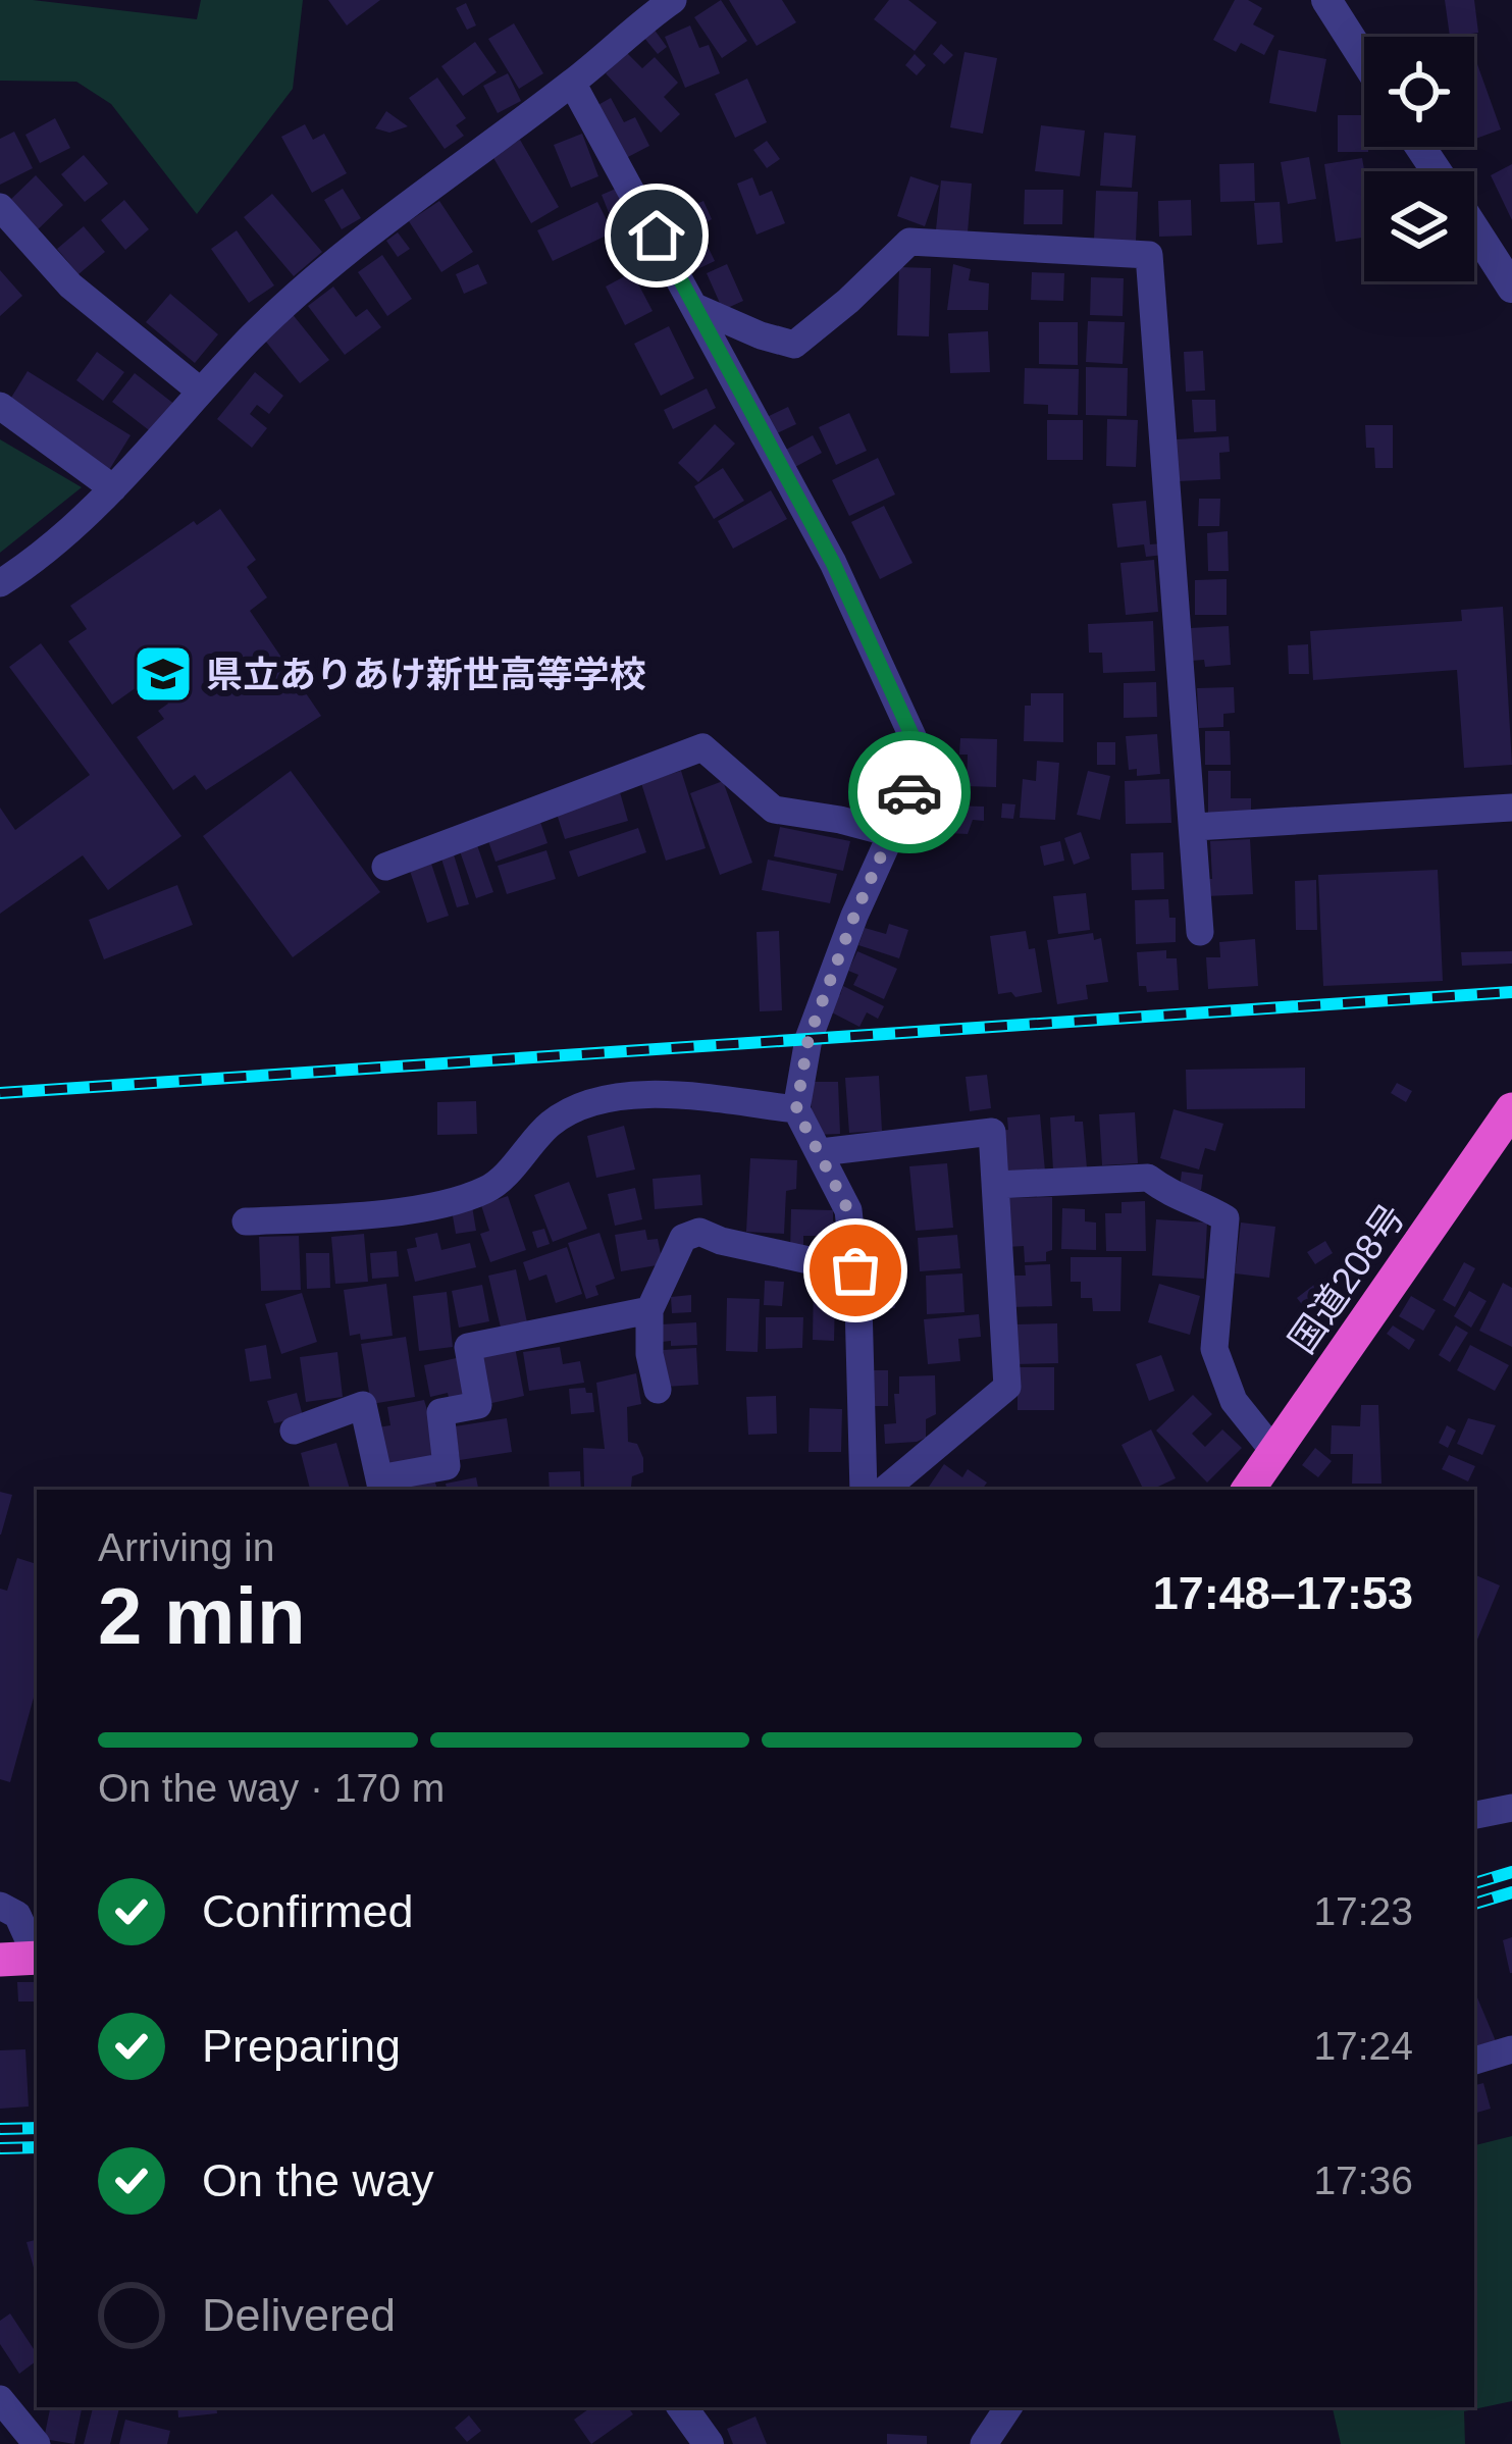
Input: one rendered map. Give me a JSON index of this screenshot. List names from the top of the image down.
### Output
{
  "streets": {
    "highway": ["国道208号"]
  },
  "places": {
    "school or university": ["県立ありあけ新世高等学校"]
  },
  "page": {
    "heading": ["2 min", "Arriving in", "17:48–17:53"],
    "bar": "On the way · 170 m",
    "list": [
      ["Confirmed", "17:23"],
      ["Preparing", "17:24"],
      ["On the way", "17:36"],
      "Delivered"
    ]
  }
}
